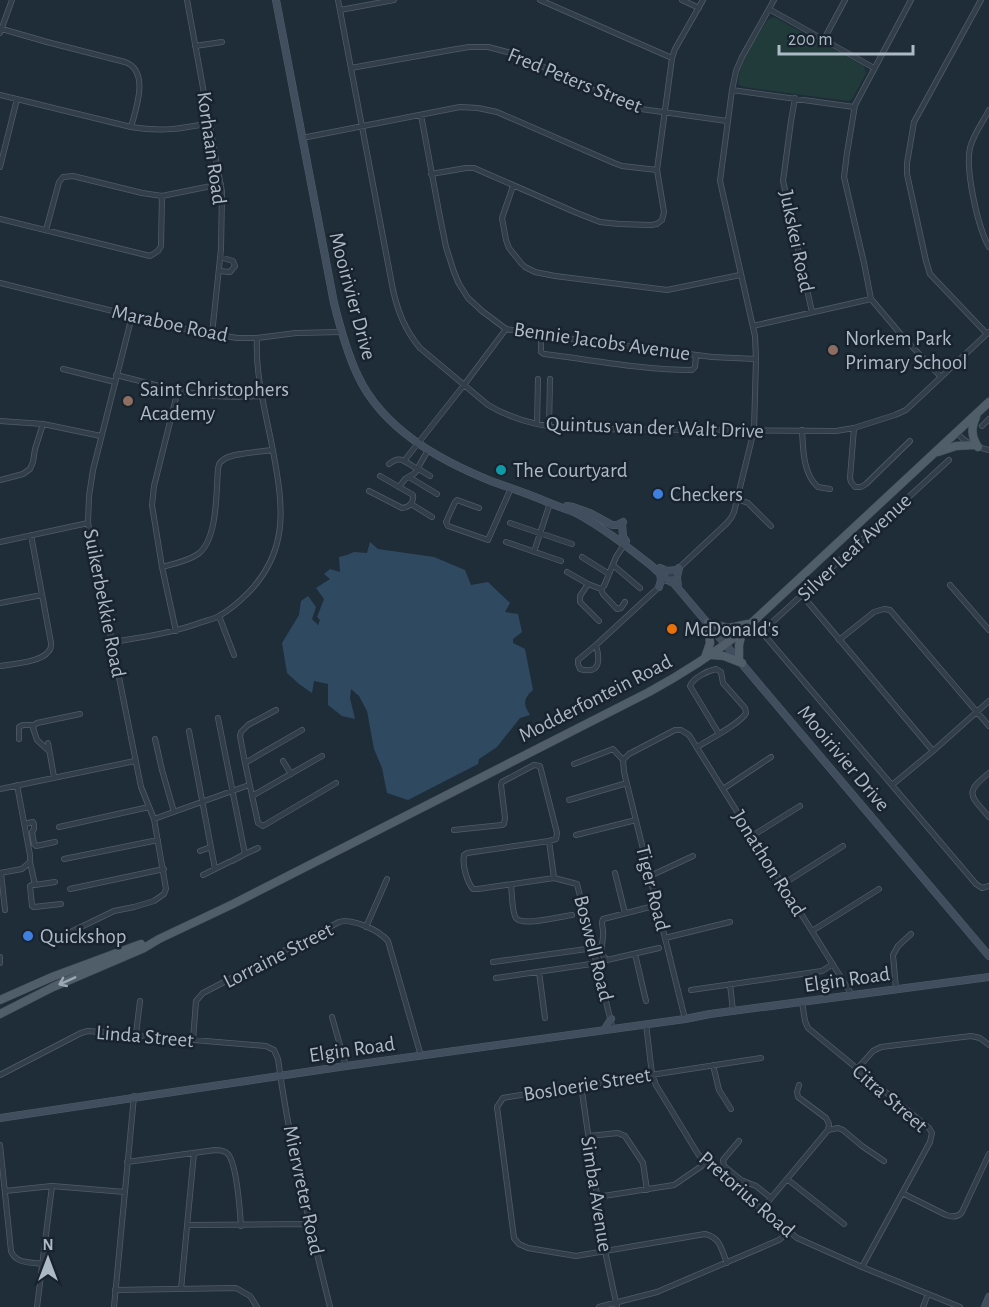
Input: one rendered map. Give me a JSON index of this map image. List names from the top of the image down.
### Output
{
  "streets": {
    "main road": ["Modderfontein Road"],
    "street": [
      "Fred Peters Street",
      "Korhaan Road",
      "Jukskei Road",
      "Mooirivier Drive",
      "Maraboe Road",
      "Bennie Jacobs Avenue",
      "Quintus van der Walt Drive",
      "Silver Leaf Avenue",
      "Suikerbekkie Road",
      "Jonathon Road",
      "Tiger Road",
      "Boswell Road",
      "Lorraine Street",
      "Elgin Road",
      "Linda Street",
      "Bosloerie Street",
      "Citra Street",
      "Miervreter Road",
      "Simba Avenue",
      "Pretorius Road"
    ]
  },
  "crossings": [
    ["Fred Peters Street", "Quintus van der Walt Drive"],
    ["Korhaan Road", "Maraboe Road"],
    ["Mooirivier Drive", "Maraboe Road"],
    ["Mooirivier Drive", "Modderfontein Road"],
    ["Maraboe Road", "Suikerbekkie Road"],
    ["Jonathon Road", "Tiger Road"],
    ["Jonathon Road", "Elgin Road"],
    ["Tiger Road", "Elgin Road"],
    ["Boswell Road", "Elgin Road"],
    ["Lorraine Street", "Elgin Road"],
    ["Lorraine Street", "Linda Street"],
    ["Elgin Road", "Linda Street"],
    ["Elgin Road", "Citra Street"],
    ["Elgin Road", "Miervreter Road"],
    ["Elgin Road", "Pretorius Road"],
    ["Linda Street", "Miervreter Road"],
    ["Bosloerie Street", "Simba Avenue"],
    ["Bosloerie Street", "Pretorius Road"],
    ["Citra Street", "Pretorius Road"]
  ],
  "places": [
    "Norkem Park Primary School",
    "Saint Christophers Academy",
    "The Courtyard",
    "Checkers",
    "McDonald's",
    "Quickshop"
  ],
  "scale_bar": "200 m",
  "north": "top"
}
